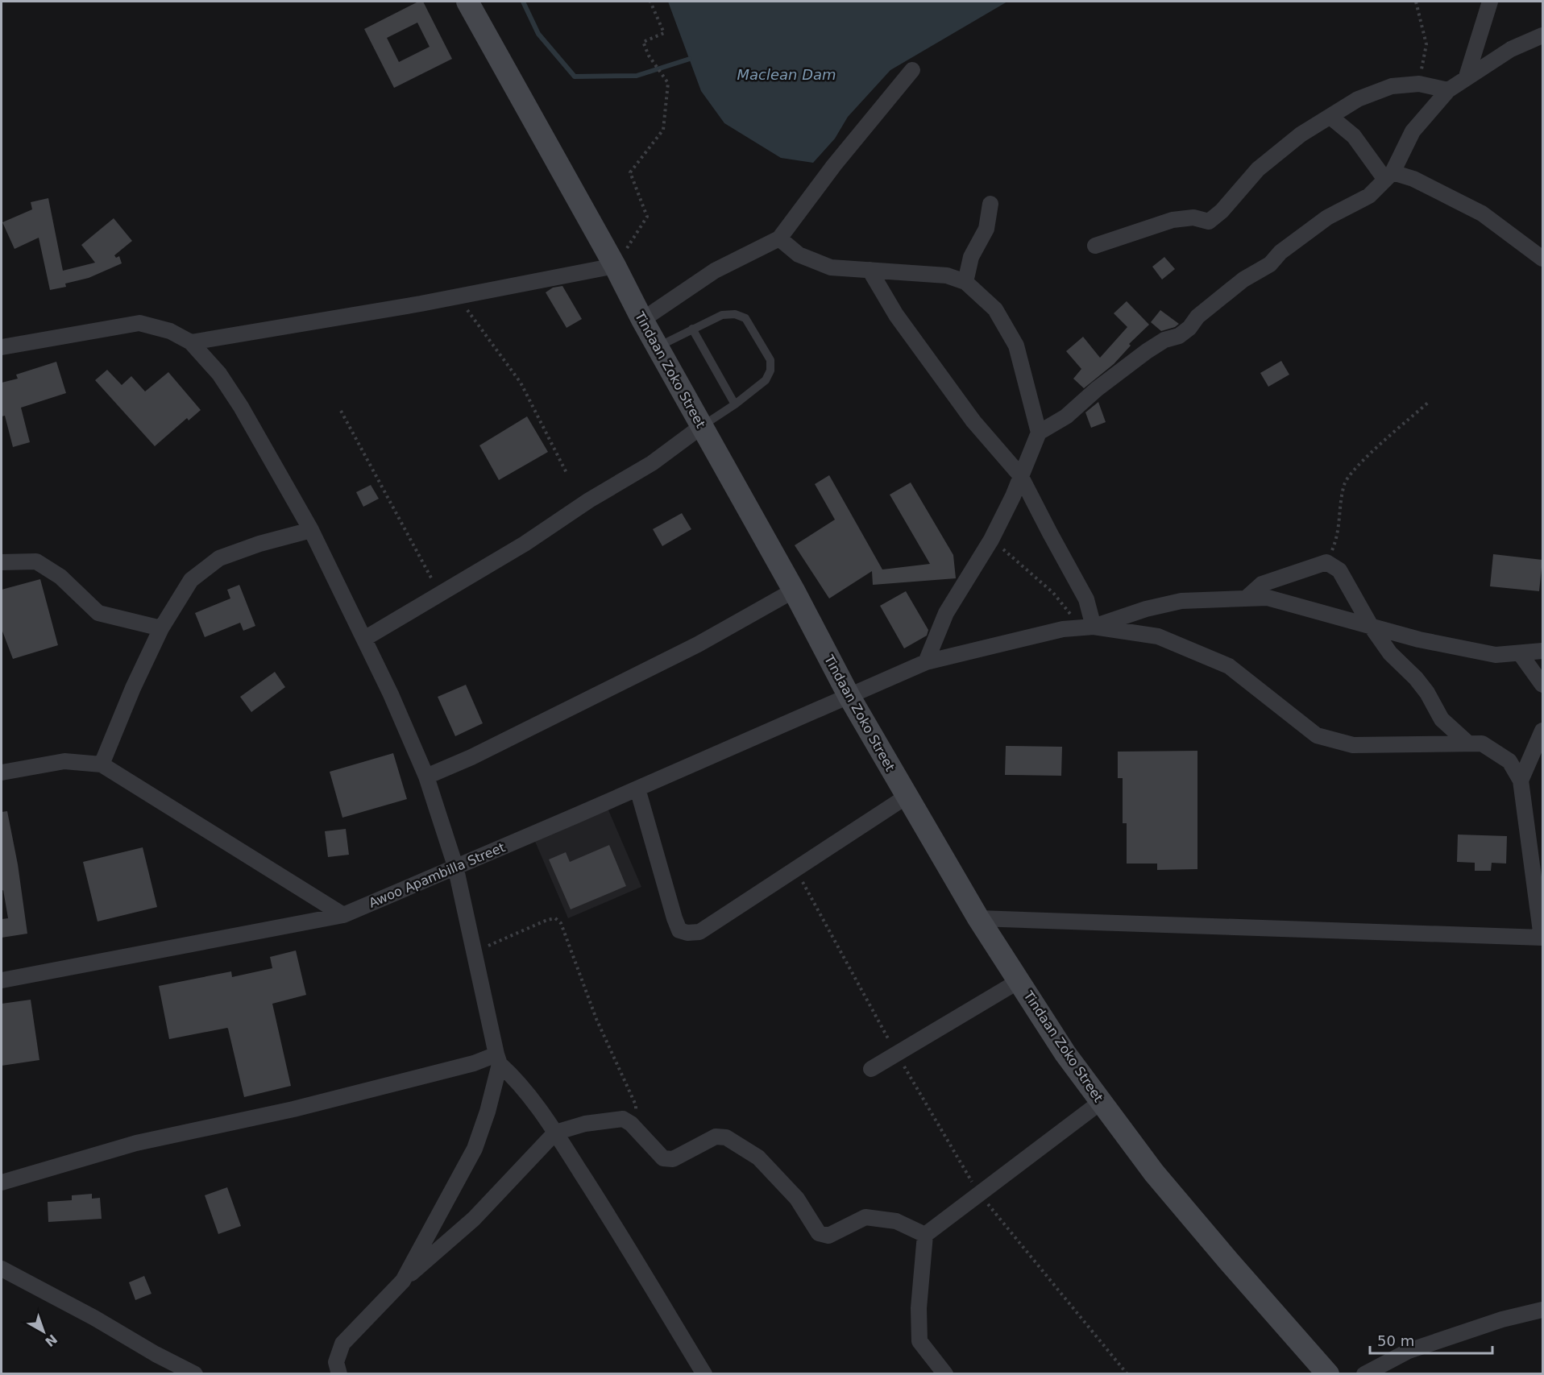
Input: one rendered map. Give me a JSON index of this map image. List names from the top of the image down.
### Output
{
  "streets": {
    "main road": ["Tindaan Zoko Street"],
    "street": ["Awoo Apambilla Street"]
  },
  "crossings": [
    ["Tindaan Zoko Street", "Awoo Apambilla Street"]
  ],
  "water": ["Maclean Dam"],
  "scale_bar": "50 m",
  "north": "bottom right"
}
